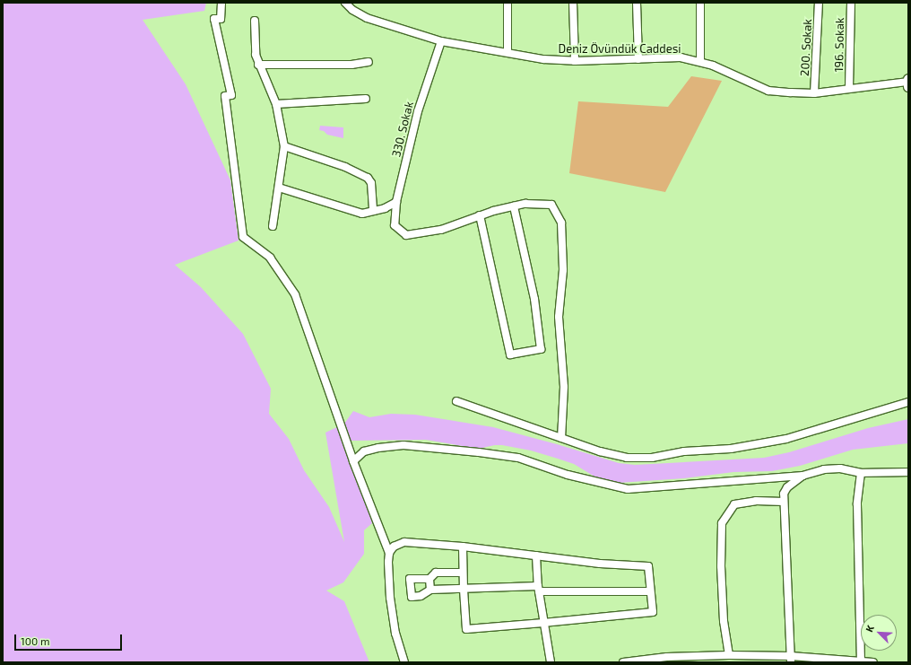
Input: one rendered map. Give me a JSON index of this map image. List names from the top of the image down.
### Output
{
  "streets": {
    "street": [
      "196. Sokak",
      "200. Sokak",
      "Deniz Övündük Caddesi",
      "330. Sokak"
    ]
  },
  "crossings": [
    ["196. Sokak", "Deniz Övündük Caddesi"],
    ["200. Sokak", "Deniz Övündük Caddesi"],
    ["Deniz Övündük Caddesi", "330. Sokak"]
  ],
  "scale_bar": "100 m",
  "north": "top left"
}
